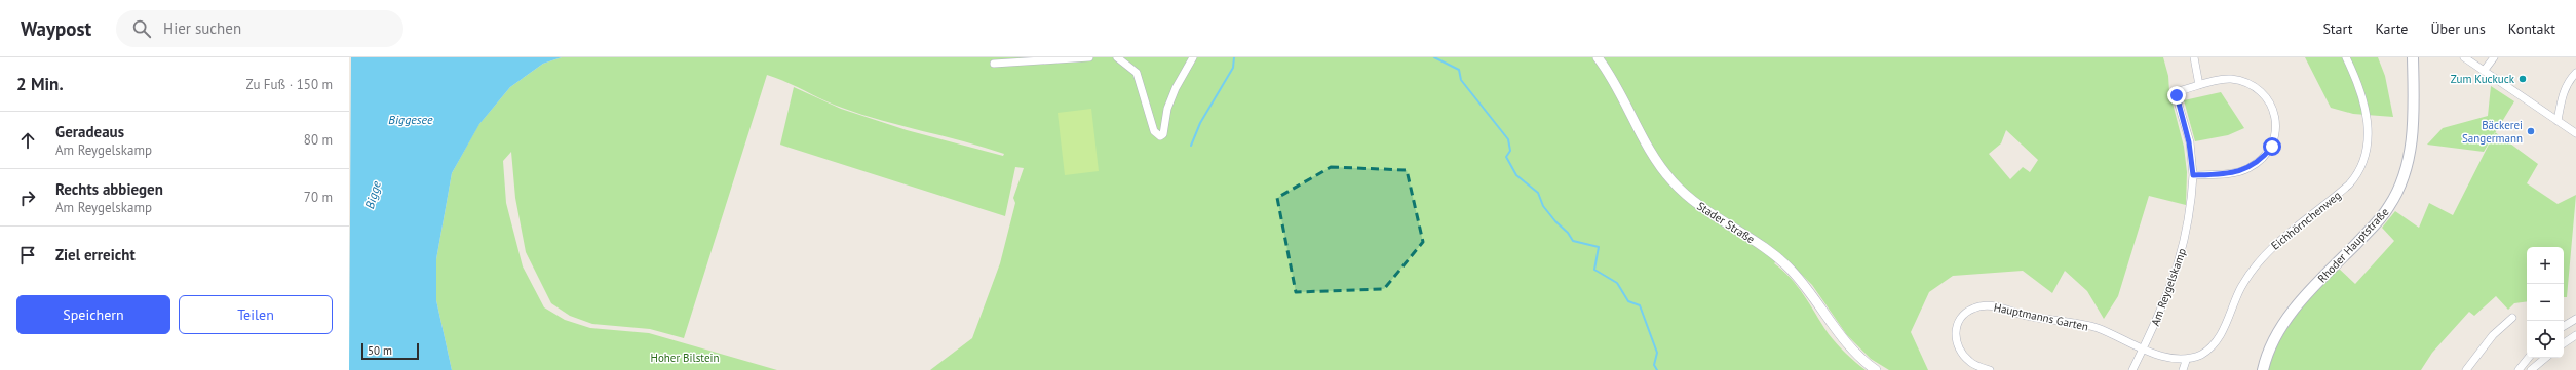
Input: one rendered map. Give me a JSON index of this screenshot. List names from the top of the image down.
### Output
{
  "streets": {
    "main road": ["Rhoder Hauptstraße"],
    "street": [
      "Eichhörnchenweg",
      "Stader Straße",
      "Am Reygelskamp",
      "Hauptmanns Garten"
    ]
  },
  "crossings": [
    ["Am Reygelskamp", "Hauptmanns Garten"]
  ],
  "water": ["Biggesee", "Bigge"],
  "parks": ["Hoher Bilstein"],
  "places": ["Zum Kuckuck", "Bäckerei Sangermann"],
  "scale_bar": "50 m",
  "page": {
    "header": "Waypost",
    "search": "Hier suchen",
    "nav": [
      "Start",
      "Karte",
      "Über uns",
      "Kontakt"
    ],
    "heading": ["2 Min.", "Zu Fuß · 150 m"],
    "list": [
      ["Geradeaus", "Am Reygelskamp", "80 m"],
      ["Rechts abbiegen", "Am Reygelskamp", "70 m"],
      "Ziel erreicht"
    ],
    "map_buttons": ["+", "−"],
    "buttons": ["Speichern", "Teilen"],
    "scale": "50 m"
  }
}
